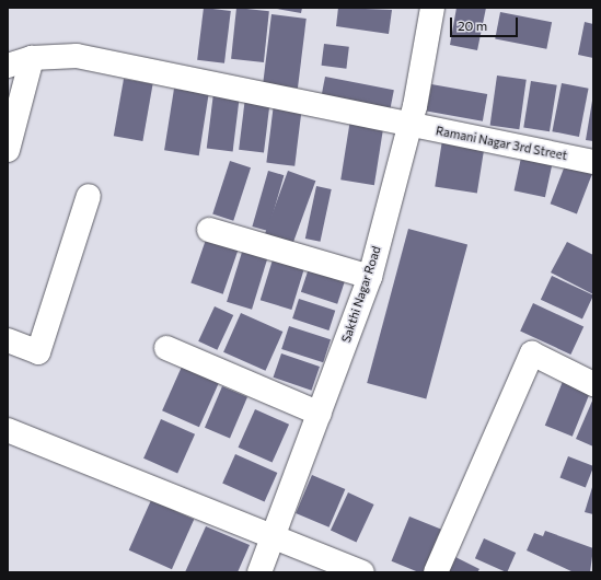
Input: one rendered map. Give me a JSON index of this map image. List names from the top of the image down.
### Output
{
  "streets": {
    "street": ["Ramani Nagar 3rd Street", "Sakthi Nagar Road"]
  },
  "crossings": [
    ["Ramani Nagar 3rd Street", "Sakthi Nagar Road"]
  ],
  "scale_bar": "20 m"
}
